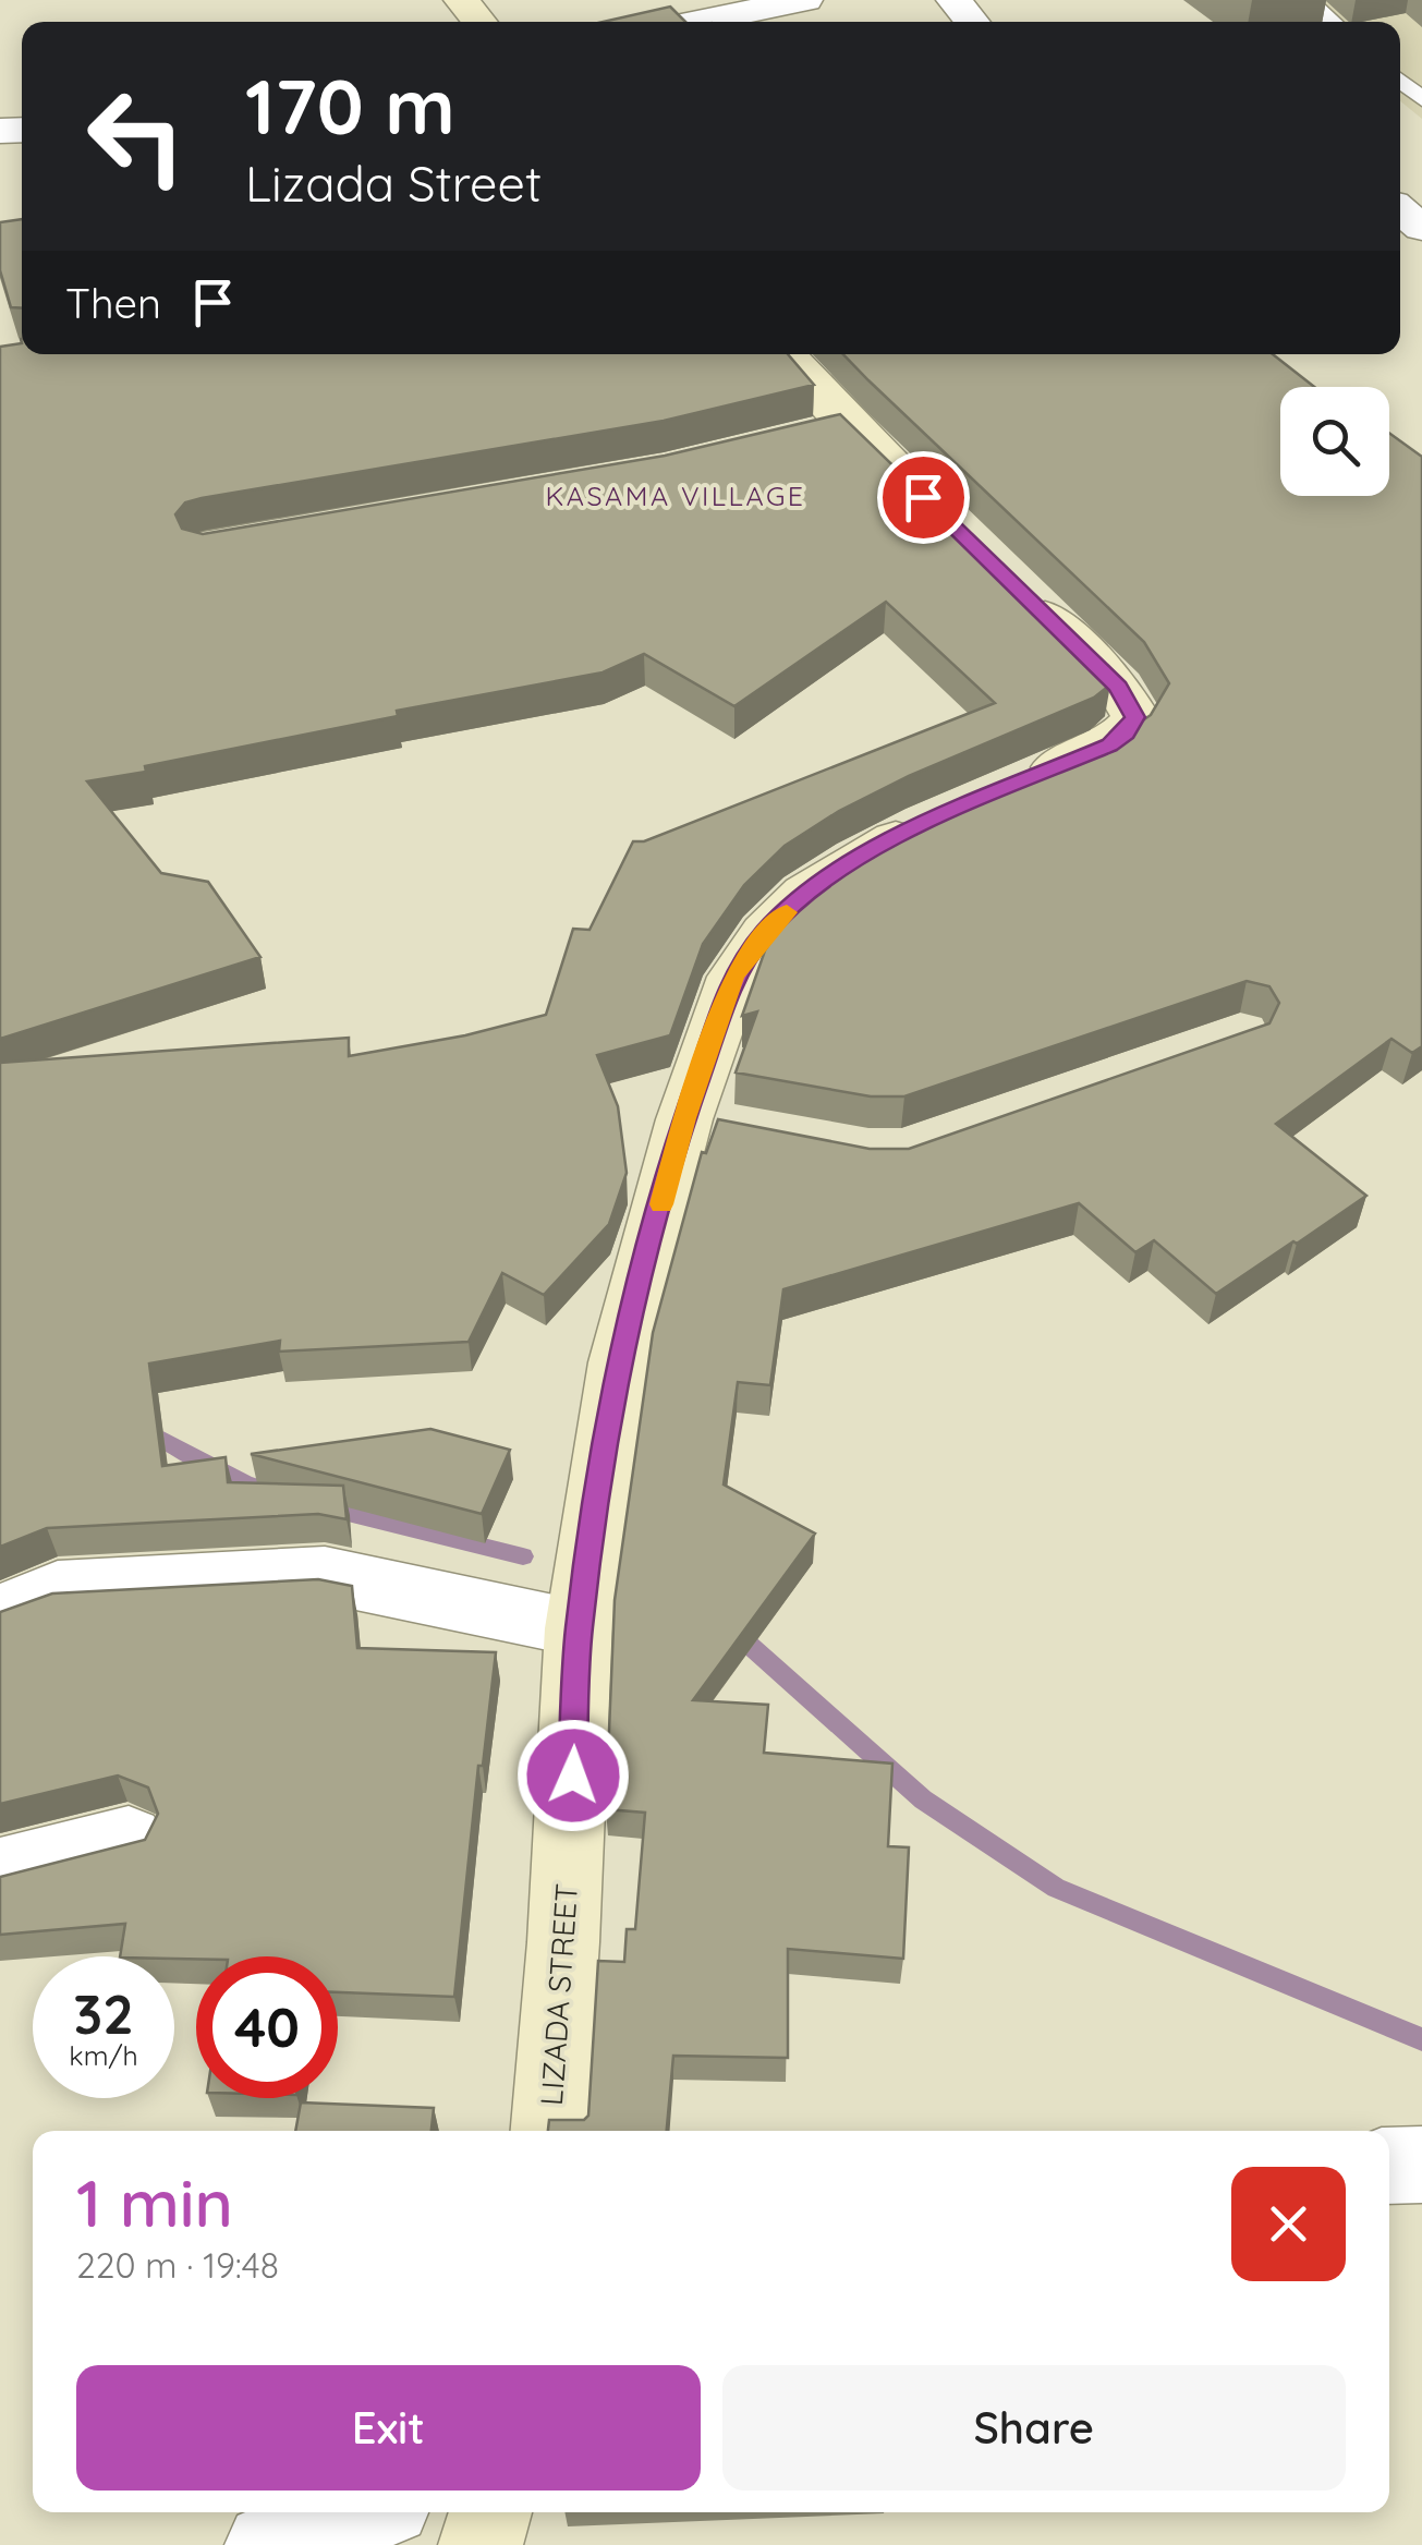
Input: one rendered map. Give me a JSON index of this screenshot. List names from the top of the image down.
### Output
{
  "streets": {
    "street": ["LIZADA STREET"]
  },
  "districts": ["KASAMA VILLAGE"],
  "page": {
    "turn": ["170 m", "Lizada Street"],
    "then": "Then",
    "speed": "32 km/h",
    "limit": "40",
    "heading": ["1 min", "220 m · 19:48"],
    "buttons": ["Exit", "Share"]
  }
}
